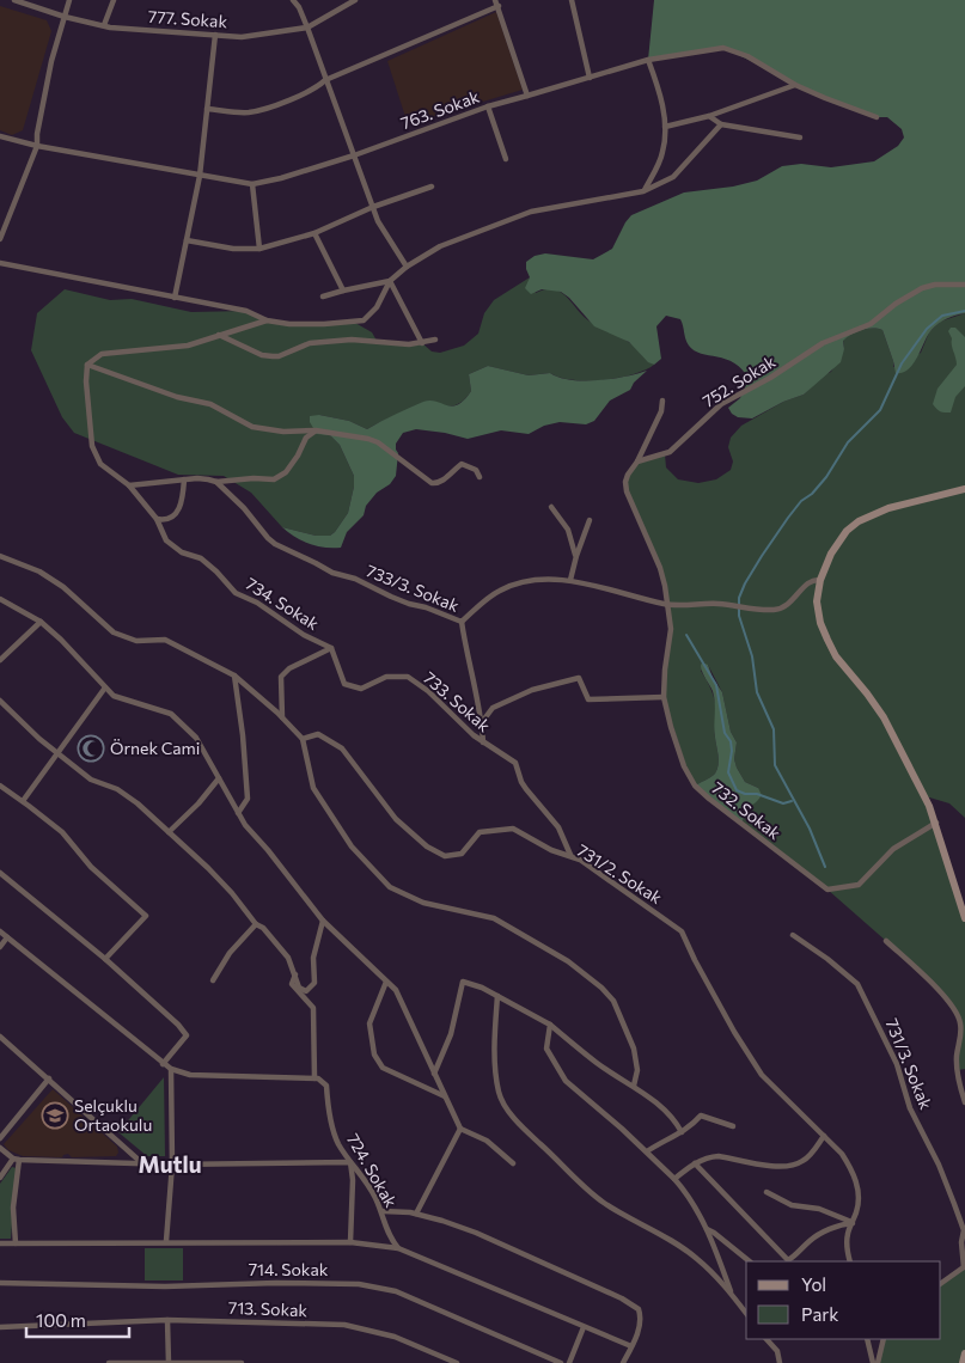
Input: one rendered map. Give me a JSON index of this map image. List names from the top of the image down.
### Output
{
  "streets": {
    "street": [
      "777. Sokak",
      "763. Sokak",
      "752. Sokak",
      "733/3. Sokak",
      "734. Sokak",
      "733. Sokak",
      "732. Sokak",
      "731/2. Sokak",
      "731/3. Sokak",
      "724. Sokak",
      "714. Sokak",
      "713. Sokak"
    ]
  },
  "crossings": [
    ["733/3. Sokak", "732. Sokak"],
    ["734. Sokak", "733. Sokak"],
    ["733. Sokak", "731/2. Sokak"]
  ],
  "districts": ["Mutlu"],
  "places": {
    "mosque": ["Örnek Cami"],
    "school or university": ["Selçuklu Ortaokulu"]
  },
  "legend": ["Yol", "Park"],
  "scale_bar": "100 m"
}
